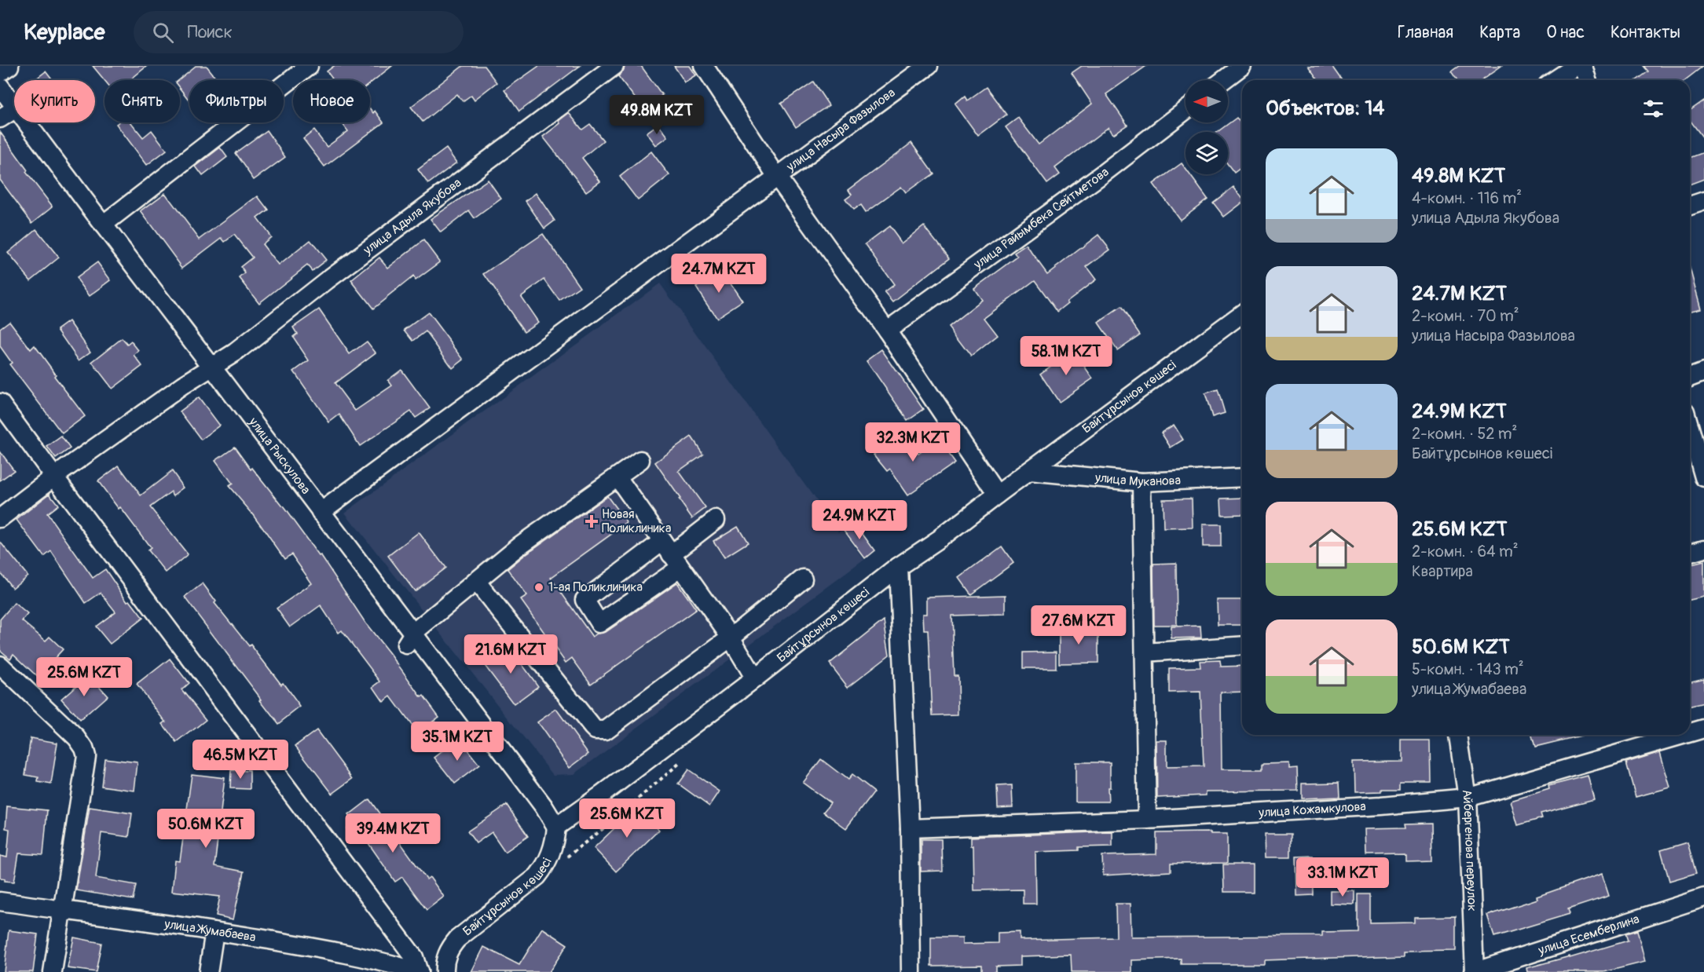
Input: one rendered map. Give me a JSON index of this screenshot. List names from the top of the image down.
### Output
{
  "streets": {
    "street": [
      "улица Насыра Фазылова",
      "улица Адыла Якубова",
      "улица Райымбека Сейтметова",
      "Байтұрсынов көшесі",
      "улица Рыскулова",
      "улица Муканова",
      "улица Кожамкулова",
      "Айбергенова переулок",
      "улица Жумабаева",
      "улица Есемберлина"
    ]
  },
  "crossings": [
    ["улица Насыра Фазылова", "улица Рыскулова"],
    ["улица Адыла Якубова", "улица Рыскулова"],
    ["Байтұрсынов көшесі", "улица Рыскулова"],
    ["Байтұрсынов көшесі", "улица Муканова"],
    ["улица Кожамкулова", "Айбергенова переулок"],
    ["Айбергенова переулок", "улица Есемберлина"]
  ],
  "places": {
    "health": ["Новая Поликлиника"],
    "other": ["1-ая Поликлиника"]
  },
  "north": "left",
  "page": {
    "header": "Keyplace",
    "search": "Поиск",
    "nav": [
      "Главная",
      "Карта",
      "О нас",
      "Контакты"
    ],
    "chip": [
      "Купить",
      "Снять",
      "Фильтры",
      "Новое"
    ],
    "heading": "Объектов: 14",
    "price": [
      "49.8M KZT",
      "24.7M KZT",
      "58.1M KZT",
      "32.3M KZT",
      "24.9M KZT",
      "27.6M KZT",
      "21.6M KZT",
      "25.6M KZT",
      "35.1M KZT",
      "46.5M KZT",
      "25.6M KZT",
      "50.6M KZT",
      "39.4M KZT",
      "33.1M KZT"
    ],
    "list": [
      {
        "name": "49.8M KZT",
        "note": "4-комн. · 116 m² · улица Адыла Якубова"
      },
      {
        "name": "24.7M KZT",
        "note": "2-комн. · 70 m² · улица Насыра Фазылова"
      },
      {
        "name": "24.9M KZT",
        "note": "2-комн. · 52 m² · Байтұрсынов көшесі"
      },
      {
        "name": "25.6M KZT",
        "note": "2-комн. · 64 m² · Квартира"
      },
      {
        "name": "50.6M KZT",
        "note": "5-комн. · 143 m² · улица Жумабаева"
      }
    ]
  }
}
